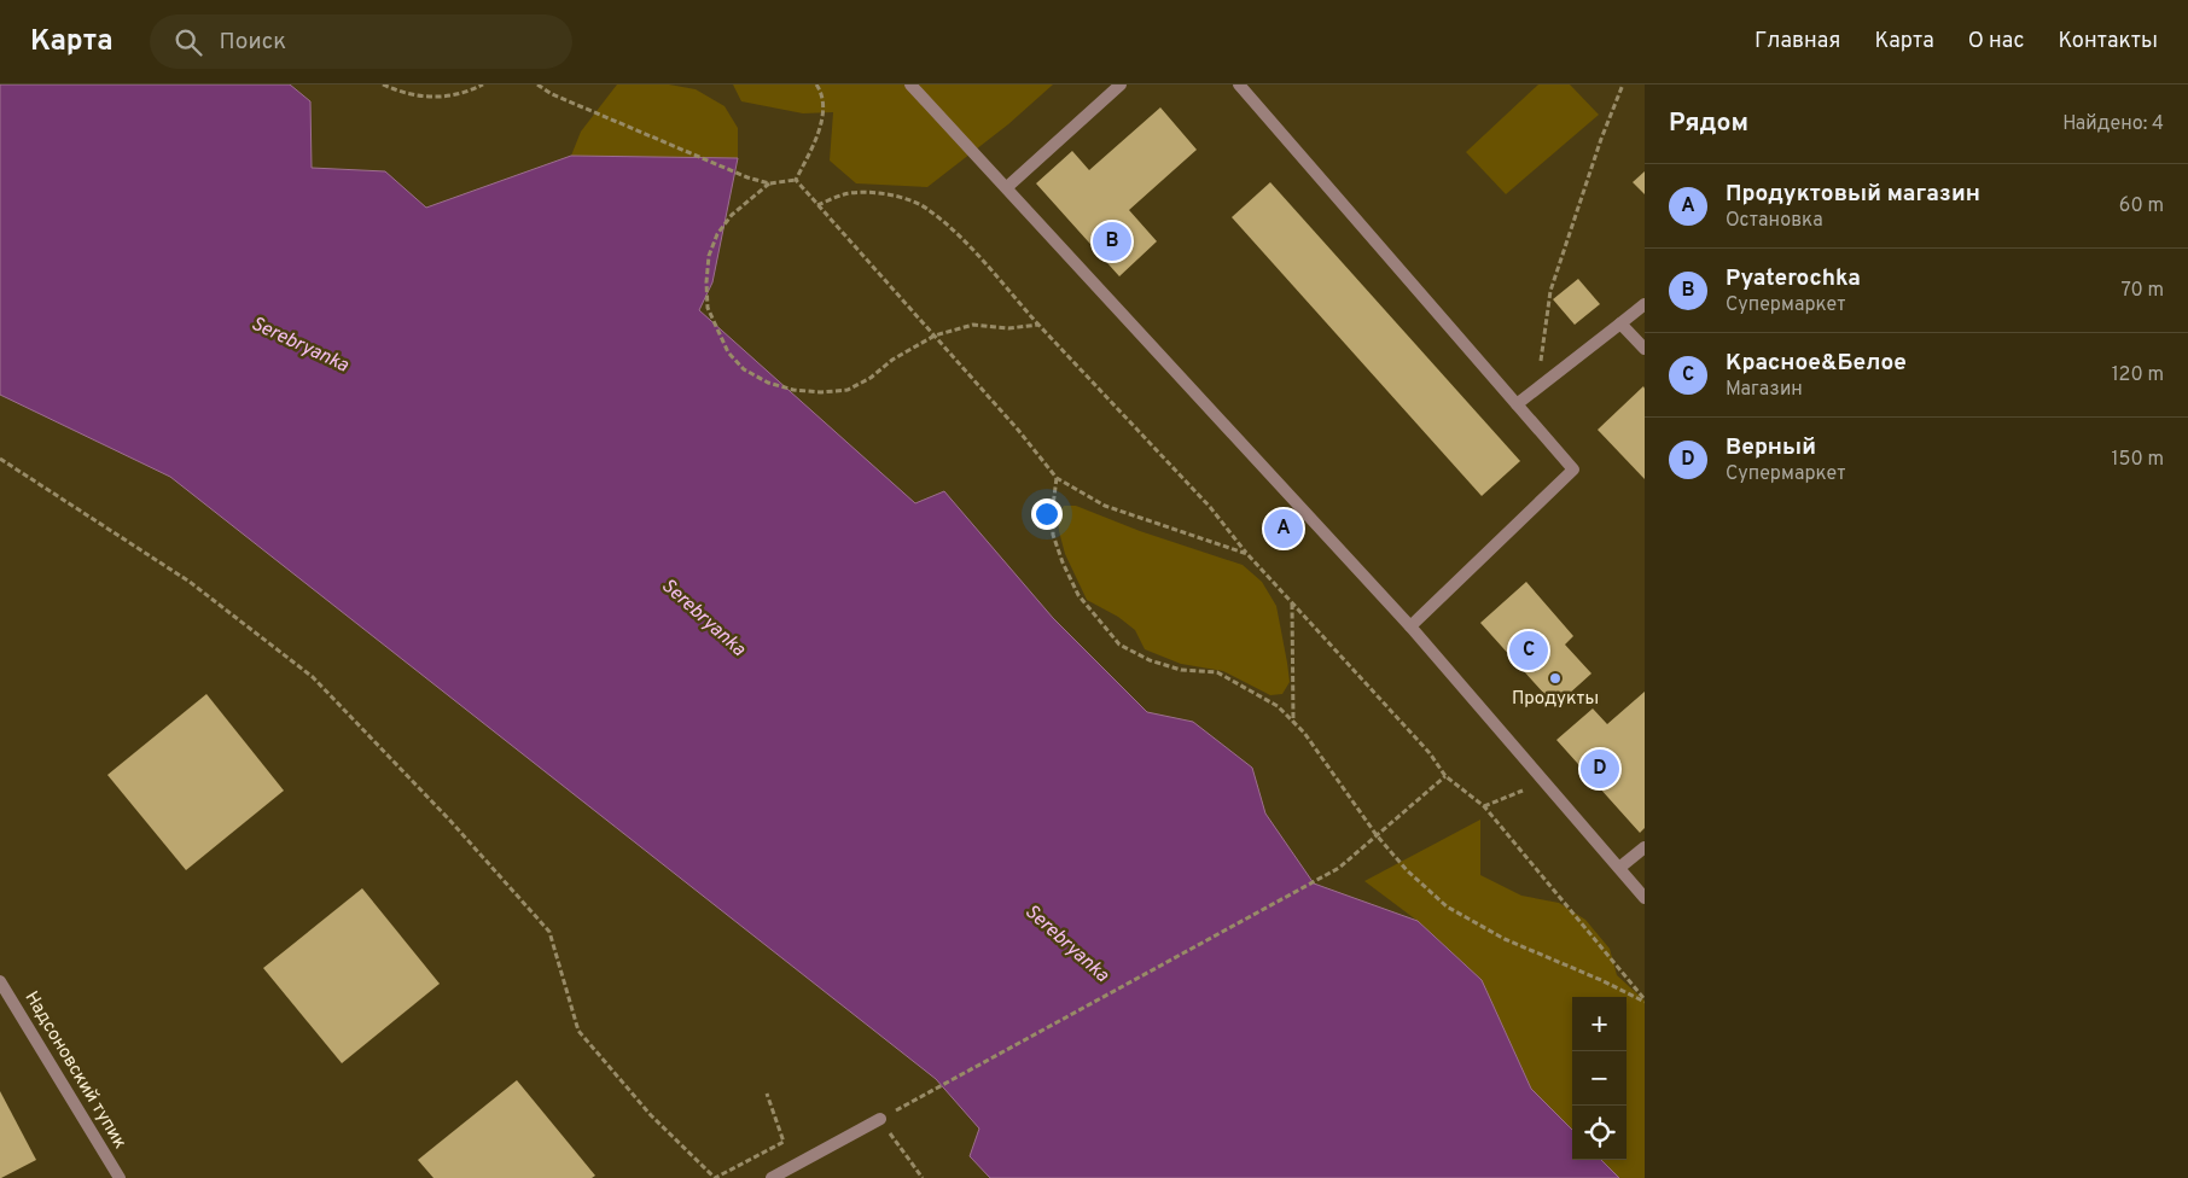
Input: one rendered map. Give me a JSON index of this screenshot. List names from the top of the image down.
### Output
{
  "streets": {
    "street": ["Надсоновский тупик"]
  },
  "water": ["Serebryanka"],
  "places": ["Продукты"],
  "page": {
    "header": "Карта",
    "search": "Поиск",
    "nav": [
      "Главная",
      "Карта",
      "О нас",
      "Контакты"
    ],
    "heading": ["Рядом", "Найдено: 4"],
    "list": [
      {
        "mark": "A",
        "name": "Продуктовый магазин",
        "note": "Остановка",
        "value": "60 m"
      },
      {
        "mark": "B",
        "name": "Pyaterochka",
        "note": "Супермаркет",
        "value": "70 m"
      },
      {
        "mark": "C",
        "name": "Красное&Белое",
        "note": "Магазин",
        "value": "120 m"
      },
      {
        "mark": "D",
        "name": "Верный",
        "note": "Супермаркет",
        "value": "150 m"
      }
    ],
    "pins": [
      "B",
      "A",
      "C",
      "D"
    ],
    "map_buttons": ["+", "−"]
  }
}
